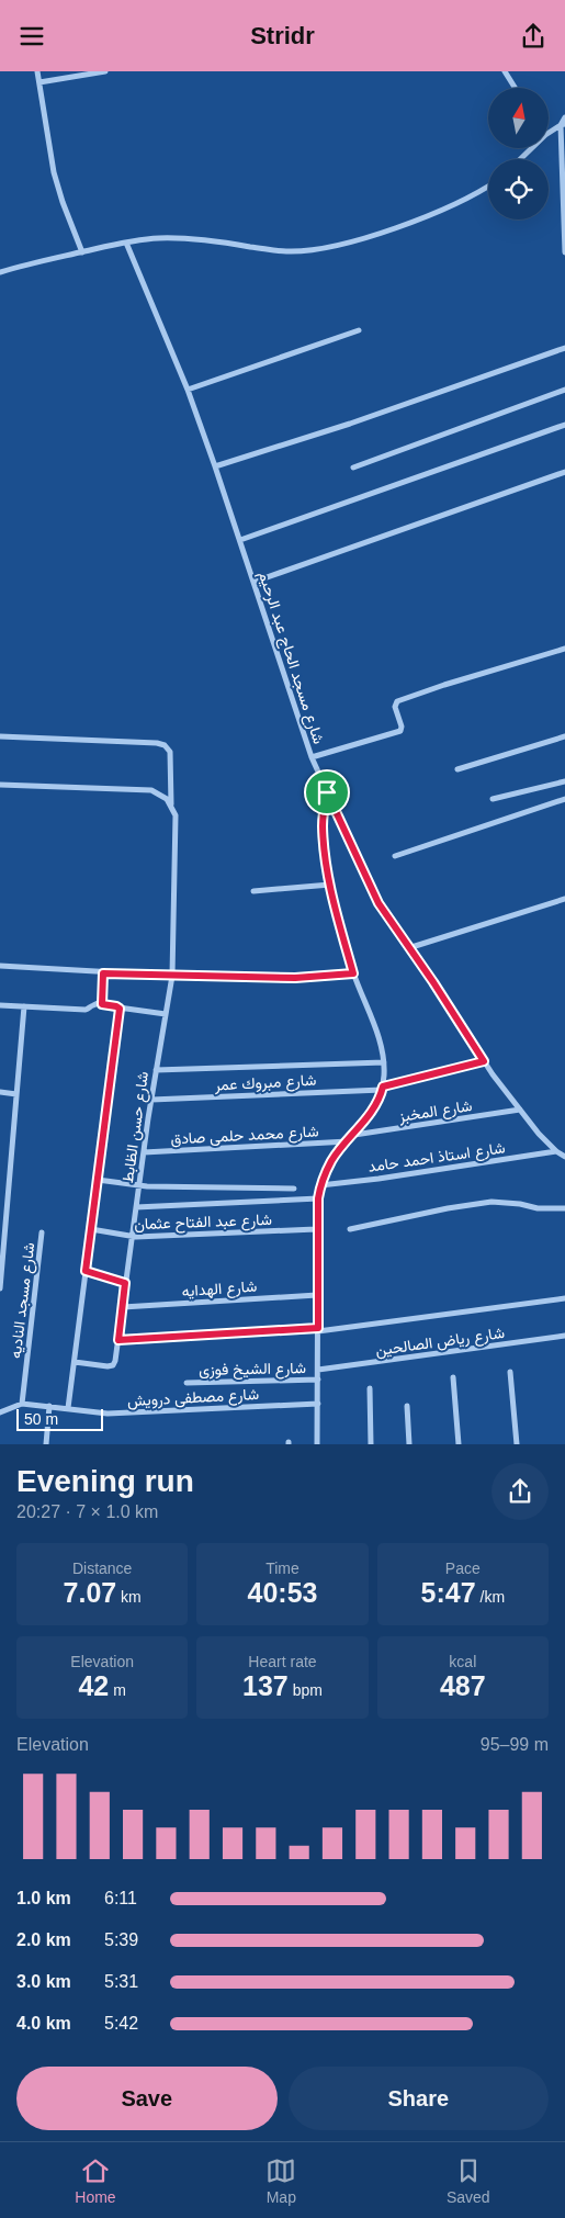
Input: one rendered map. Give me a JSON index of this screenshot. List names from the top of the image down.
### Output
{
  "streets": {
    "street": [
      "شارع مسجد الحاج عبد الرحيم",
      "شارع مبروك عمر",
      "شارع المخبز",
      "شارع حسن الظابط",
      "شارع محمد حلمى صادق",
      "شارع استاذ احمد حامد",
      "شارع عبد الفتاح عثمان",
      "شارع الهدايه",
      "شارع مسجد الناديه",
      "شارع رياض الصالحين",
      "شارع الشيخ فوزى",
      "شارع مصطفى درويش"
    ]
  },
  "crossings": [
    ["شارع مسجد الحاج عبد الرحيم", "شارع مبروك عمر"],
    ["شارع مسجد الحاج عبد الرحيم", "شارع المخبز"],
    ["شارع مسجد الحاج عبد الرحيم", "شارع استاذ احمد حامد"],
    ["شارع مبروك عمر", "شارع حسن الظابط"],
    ["شارع حسن الظابط", "شارع محمد حلمى صادق"],
    ["شارع حسن الظابط", "شارع عبد الفتاح عثمان"],
    ["شارع حسن الظابط", "شارع الهدايه"],
    ["شارع مسجد الناديه", "شارع مصطفى درويش"]
  ],
  "scale_bar": "50 m",
  "north": "top",
  "page": {
    "header": "Stridr",
    "scale": "50 m",
    "heading": ["Evening run", "20:27 · 7 × 1.0 km"],
    "stats": [
      ["Distance", "7.07 km"],
      ["Time", "40:53"],
      ["Pace", "5:47 /km"],
      ["Elevation", "42 m"],
      ["Heart rate", "137 bpm"],
      ["kcal", "487"]
    ],
    "chart": ["Elevation", "95–99 m"],
    "list": [
      {
        "name": "1.0 km",
        "note": "6:11"
      },
      {
        "name": "2.0 km",
        "note": "5:39"
      },
      {
        "name": "3.0 km",
        "note": "5:31"
      },
      {
        "name": "4.0 km",
        "note": "5:42"
      }
    ],
    "buttons": ["Save", "Share"],
    "tabs": ["Home", "Map", "Saved"]
  }
}
